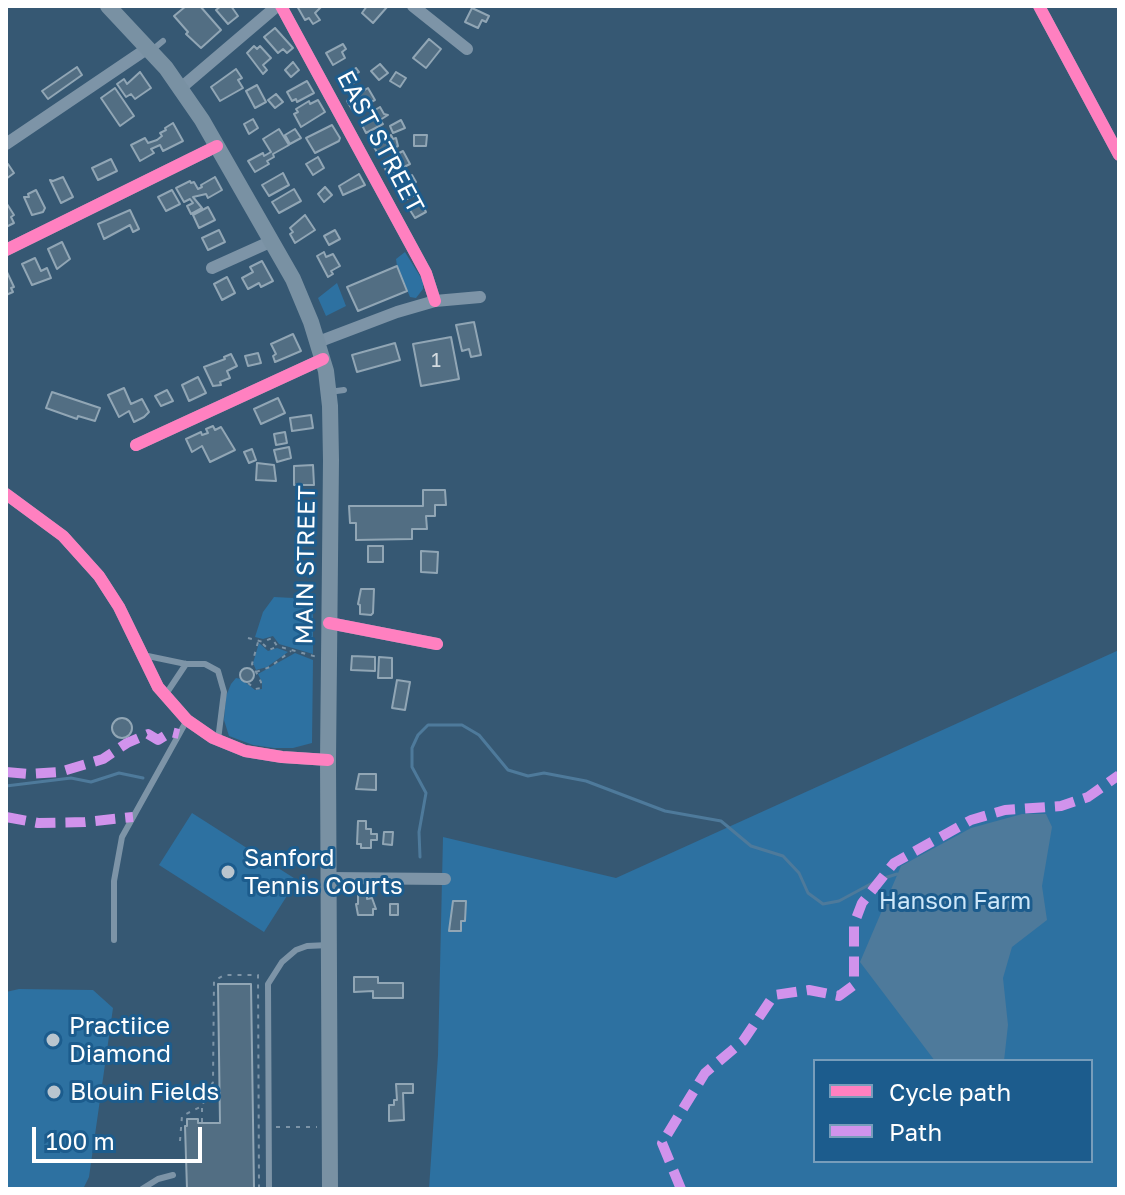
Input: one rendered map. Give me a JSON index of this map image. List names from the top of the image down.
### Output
{
  "streets": {
    "main road": ["MAIN STREET"],
    "street": ["EAST STREET"]
  },
  "parks": ["Hanson Farm"],
  "places": ["Sanford Tennis Courts", "Practiice Diamond", "Blouin Fields"],
  "house_numbers": ["1"],
  "legend": ["Cycle path", "Path"],
  "scale_bar": "100 m"
}
